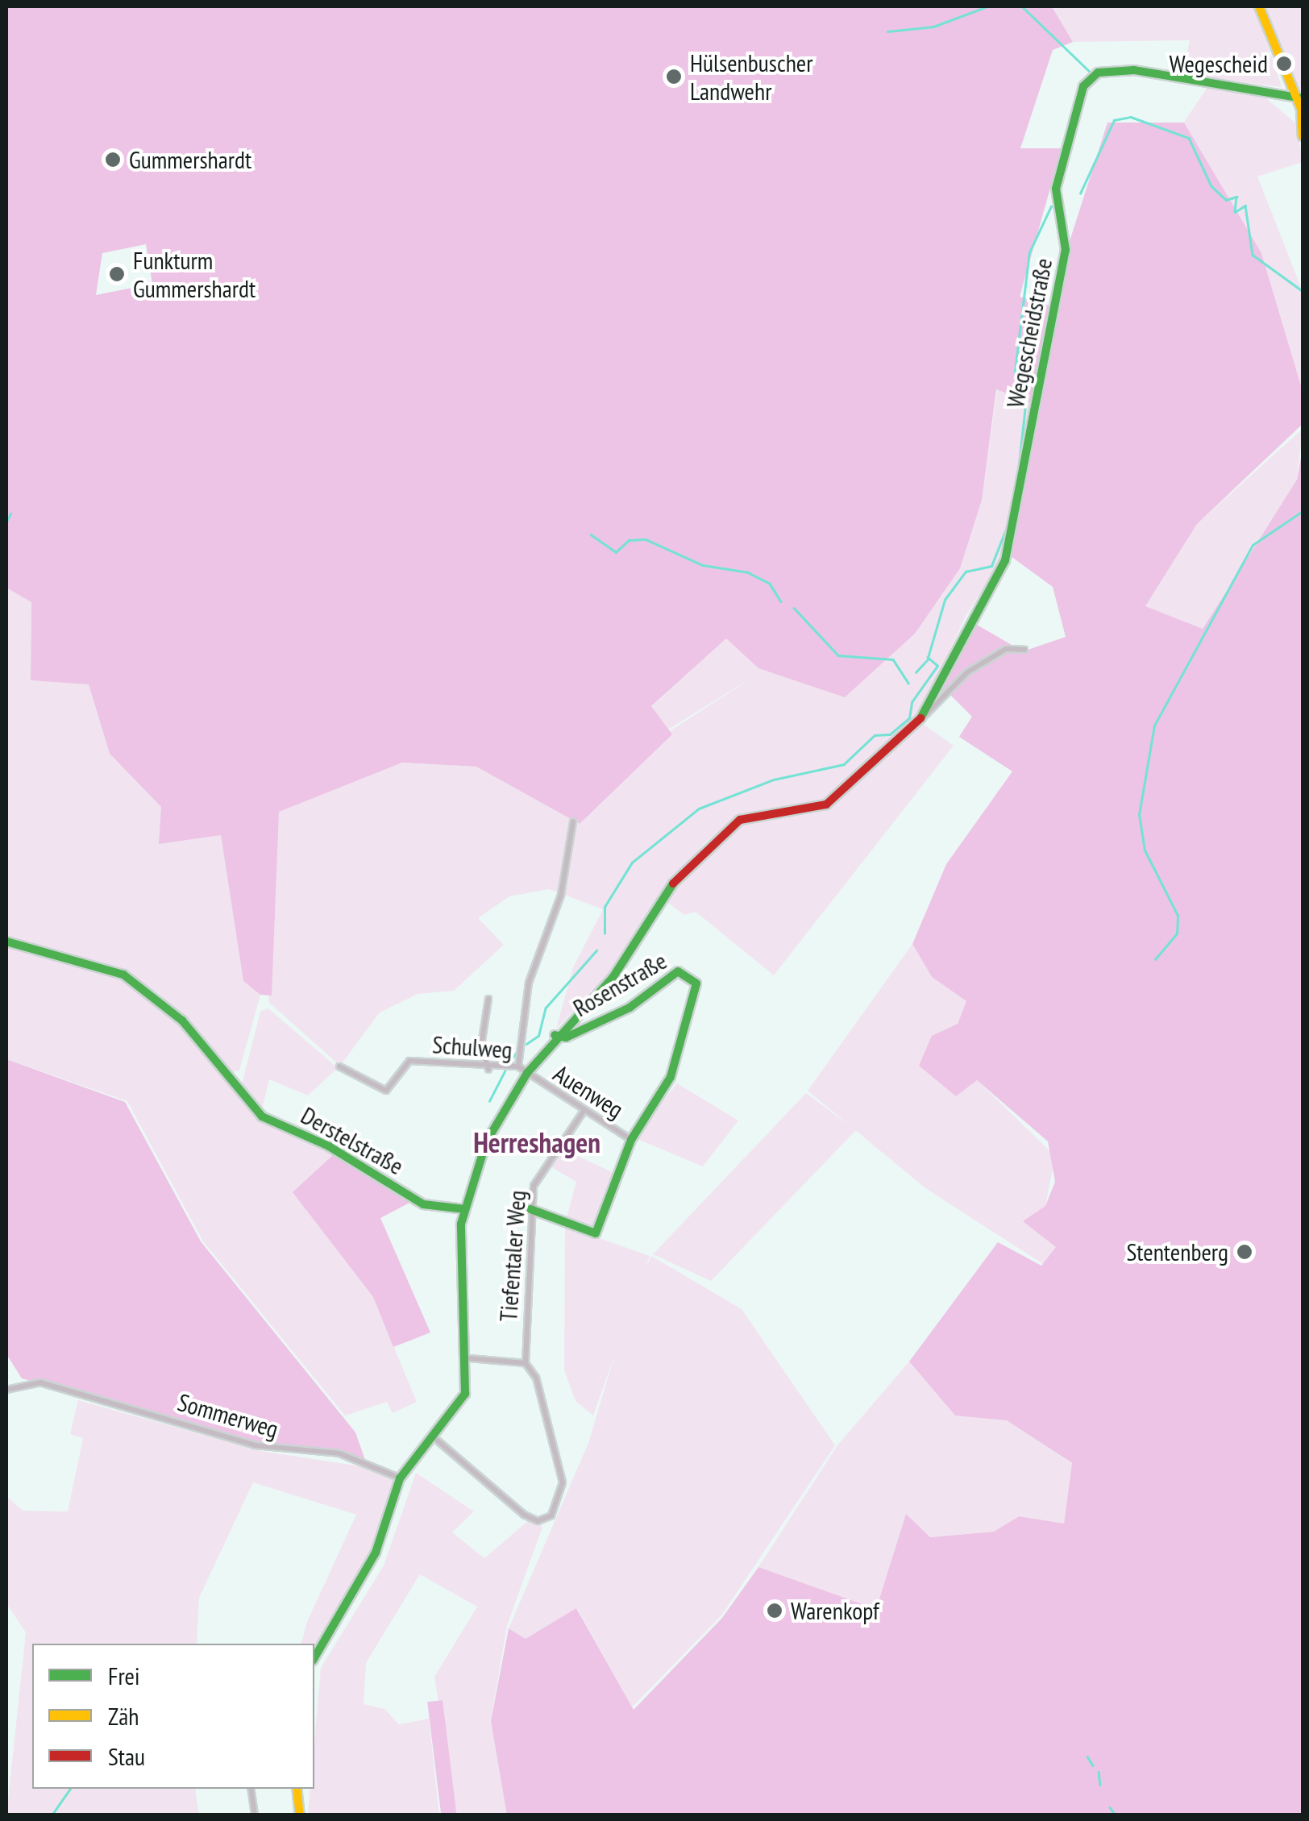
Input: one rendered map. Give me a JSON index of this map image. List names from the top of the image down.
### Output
{
  "streets": {
    "main road": ["Wegescheidstraße", "Rosenstraße", "Derstelstraße"],
    "street": [
      "Schulweg",
      "Auenweg",
      "Tiefentaler Weg",
      "Sommerweg"
    ]
  },
  "crossings": [
    ["Rosenstraße", "Auenweg"],
    ["Rosenstraße", "Tiefentaler Weg"],
    ["Schulweg", "Auenweg"],
    ["Auenweg", "Tiefentaler Weg"]
  ],
  "districts": ["Herreshagen"],
  "places": [
    "Wegescheid",
    "Hülsenbuscher Landwehr",
    "Gummershardt",
    "Funkturm Gummershardt",
    "Stentenberg",
    "Warenkopf"
  ],
  "legend": ["Frei", "Zäh", "Stau"]
}
